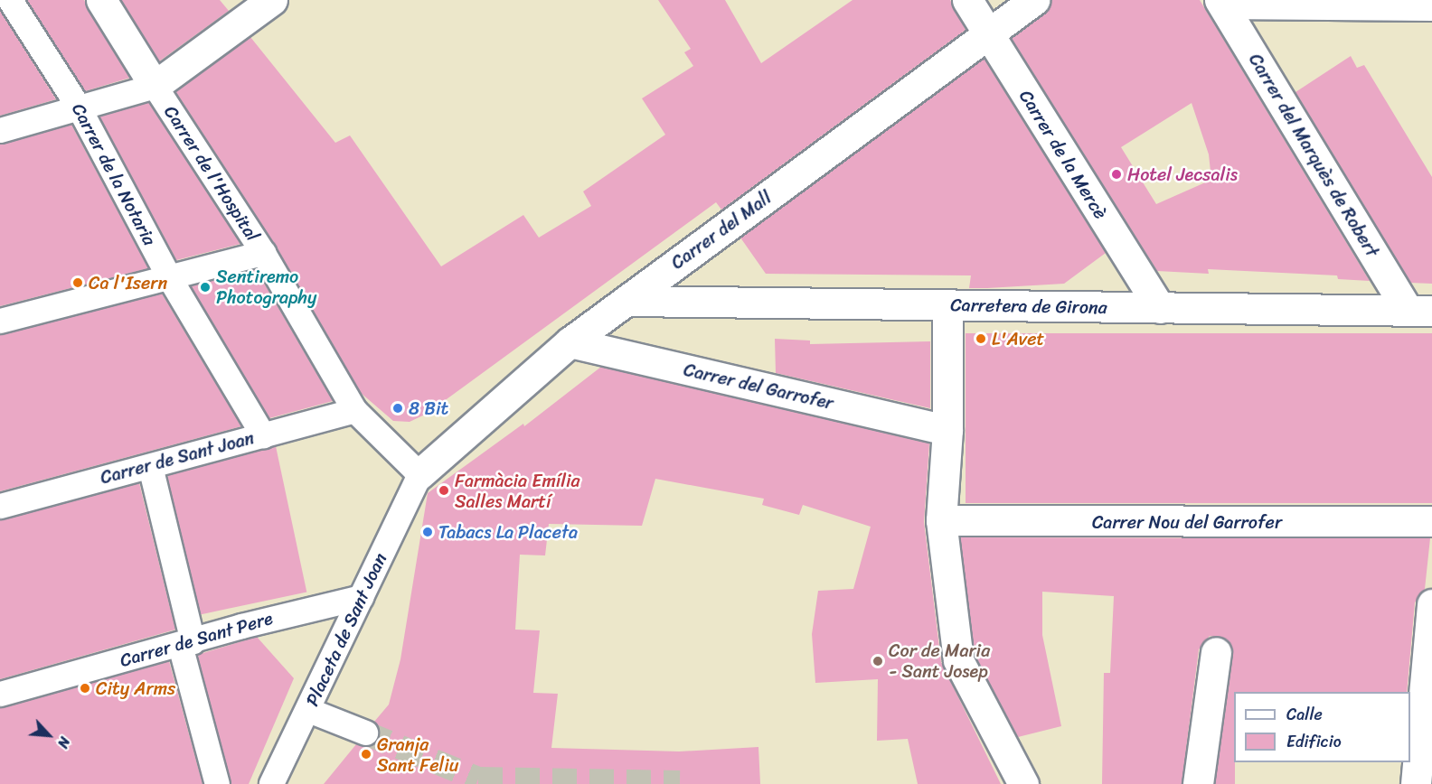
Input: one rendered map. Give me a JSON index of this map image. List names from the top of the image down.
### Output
{
  "streets": {
    "street": [
      "Carrer de la Mercè",
      "Carrer del Marquès de Robert",
      "Carrer de l'Hospital",
      "Carrer de la Notaria",
      "Carrer del Mall",
      "Carretera de Girona",
      "Carrer del Garrofer",
      "Carrer de Sant Joan",
      "Carrer Nou del Garrofer",
      "Placeta de Sant Joan",
      "Carrer de Sant Pere"
    ]
  },
  "crossings": [
    ["Carrer de la Mercè", "Carrer del Mall"],
    ["Carrer de la Mercè", "Carretera de Girona"],
    ["Carrer del Marquès de Robert", "Carretera de Girona"],
    ["Carrer de l'Hospital", "Carrer del Mall"],
    ["Carrer de l'Hospital", "Carrer de Sant Joan"],
    ["Carrer de l'Hospital", "Placeta de Sant Joan"],
    ["Carrer de la Notaria", "Carrer de Sant Joan"],
    ["Carrer del Mall", "Carretera de Girona"],
    ["Carrer del Mall", "Carrer del Garrofer"],
    ["Carrer del Mall", "Placeta de Sant Joan"],
    ["Placeta de Sant Joan", "Carrer de Sant Pere"]
  ],
  "places": [
    "Hotel Jecsalis",
    "Ca l'Isern",
    "Sentiremo Photography",
    "L'Avet",
    "8 Bit",
    "Farmàcia Emília Salles Martí",
    "Tabacs La Placeta",
    "Cor de Maria - Sant Josep",
    "City Arms",
    "Granja Sant Feliu"
  ],
  "legend": ["Calle", "Edificio"],
  "north": "bottom right"
}
